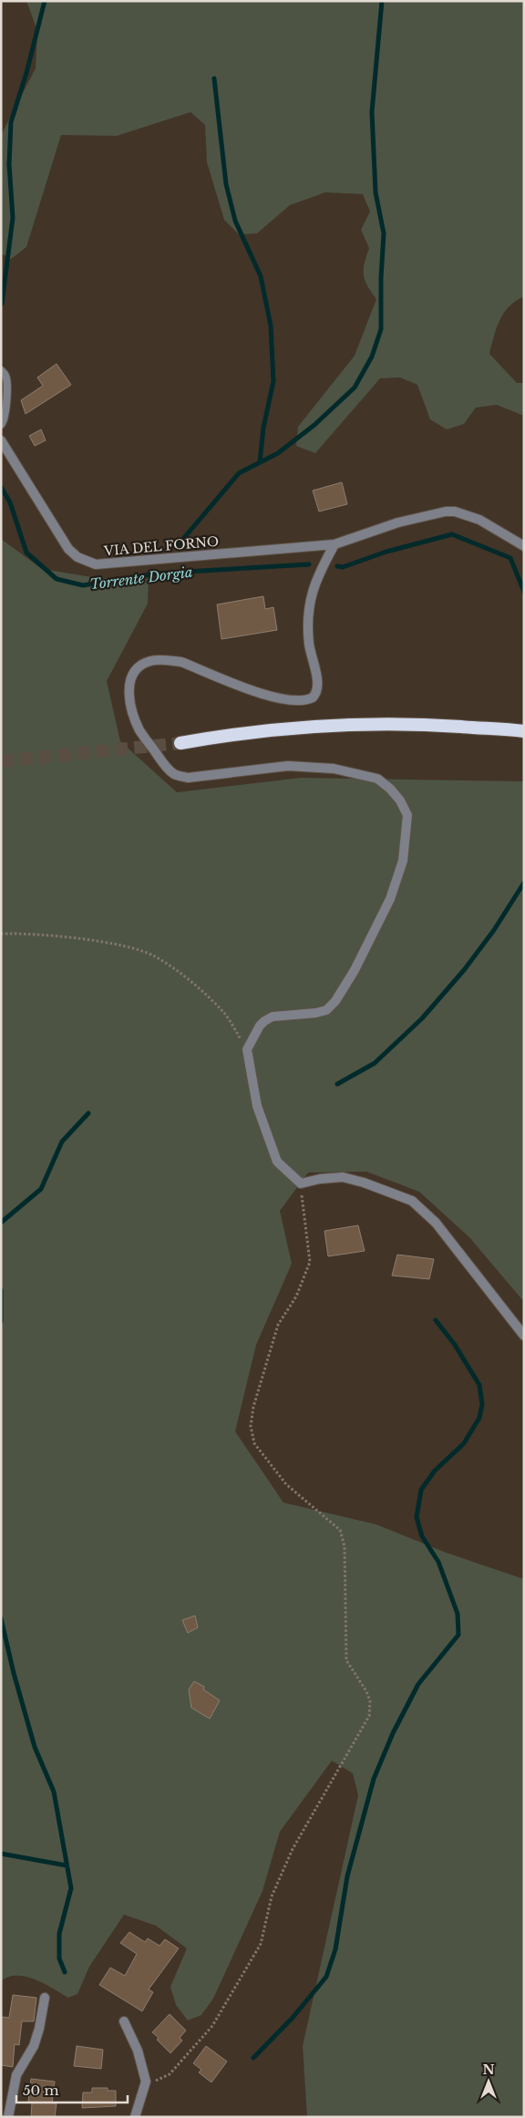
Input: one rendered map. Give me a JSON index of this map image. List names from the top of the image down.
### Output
{
  "streets": {
    "street": ["VIA DEL FORNO"]
  },
  "water": ["Torrente Dorgia"],
  "scale_bar": "50 m",
  "north": "top"
}
